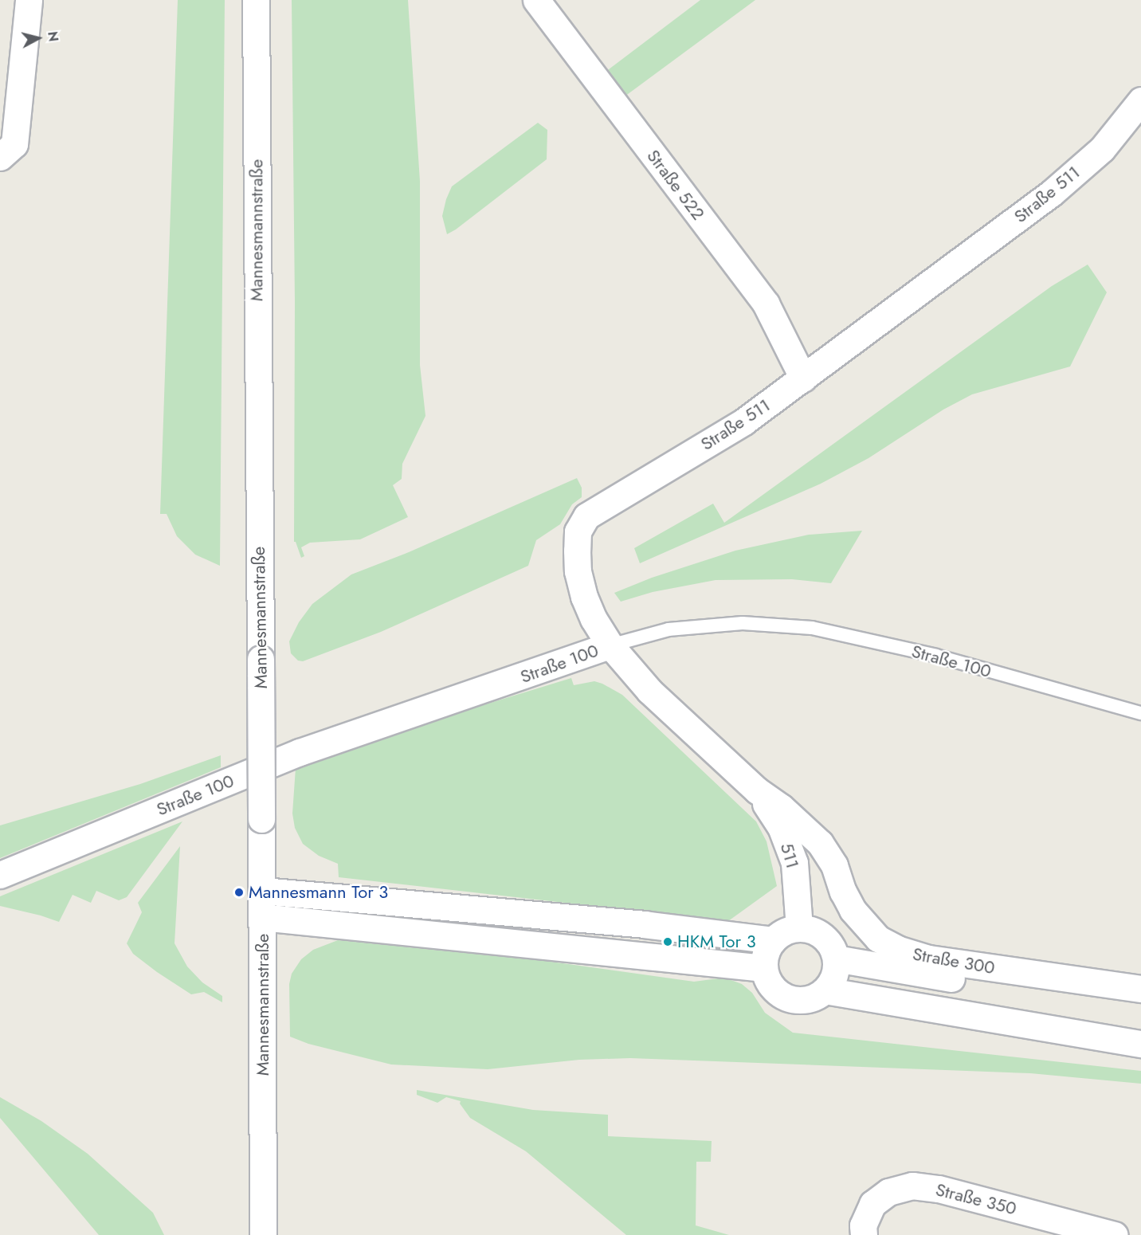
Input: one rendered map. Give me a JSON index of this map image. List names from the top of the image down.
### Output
{
  "streets": {
    "street": [
      "Straße 522",
      "Straße 511",
      "Mannesmannstraße",
      "Straße 100",
      "511",
      "Straße 300",
      "Straße 350"
    ]
  },
  "crossings": [
    ["Straße 522", "Straße 511"],
    ["Straße 511", "Straße 100"],
    ["Straße 511", "511"],
    ["Straße 511", "Straße 300"],
    ["511", "Straße 300"]
  ],
  "places": ["Mannesmann Tor 3", "HKM Tor 3"],
  "north": "right"
}
